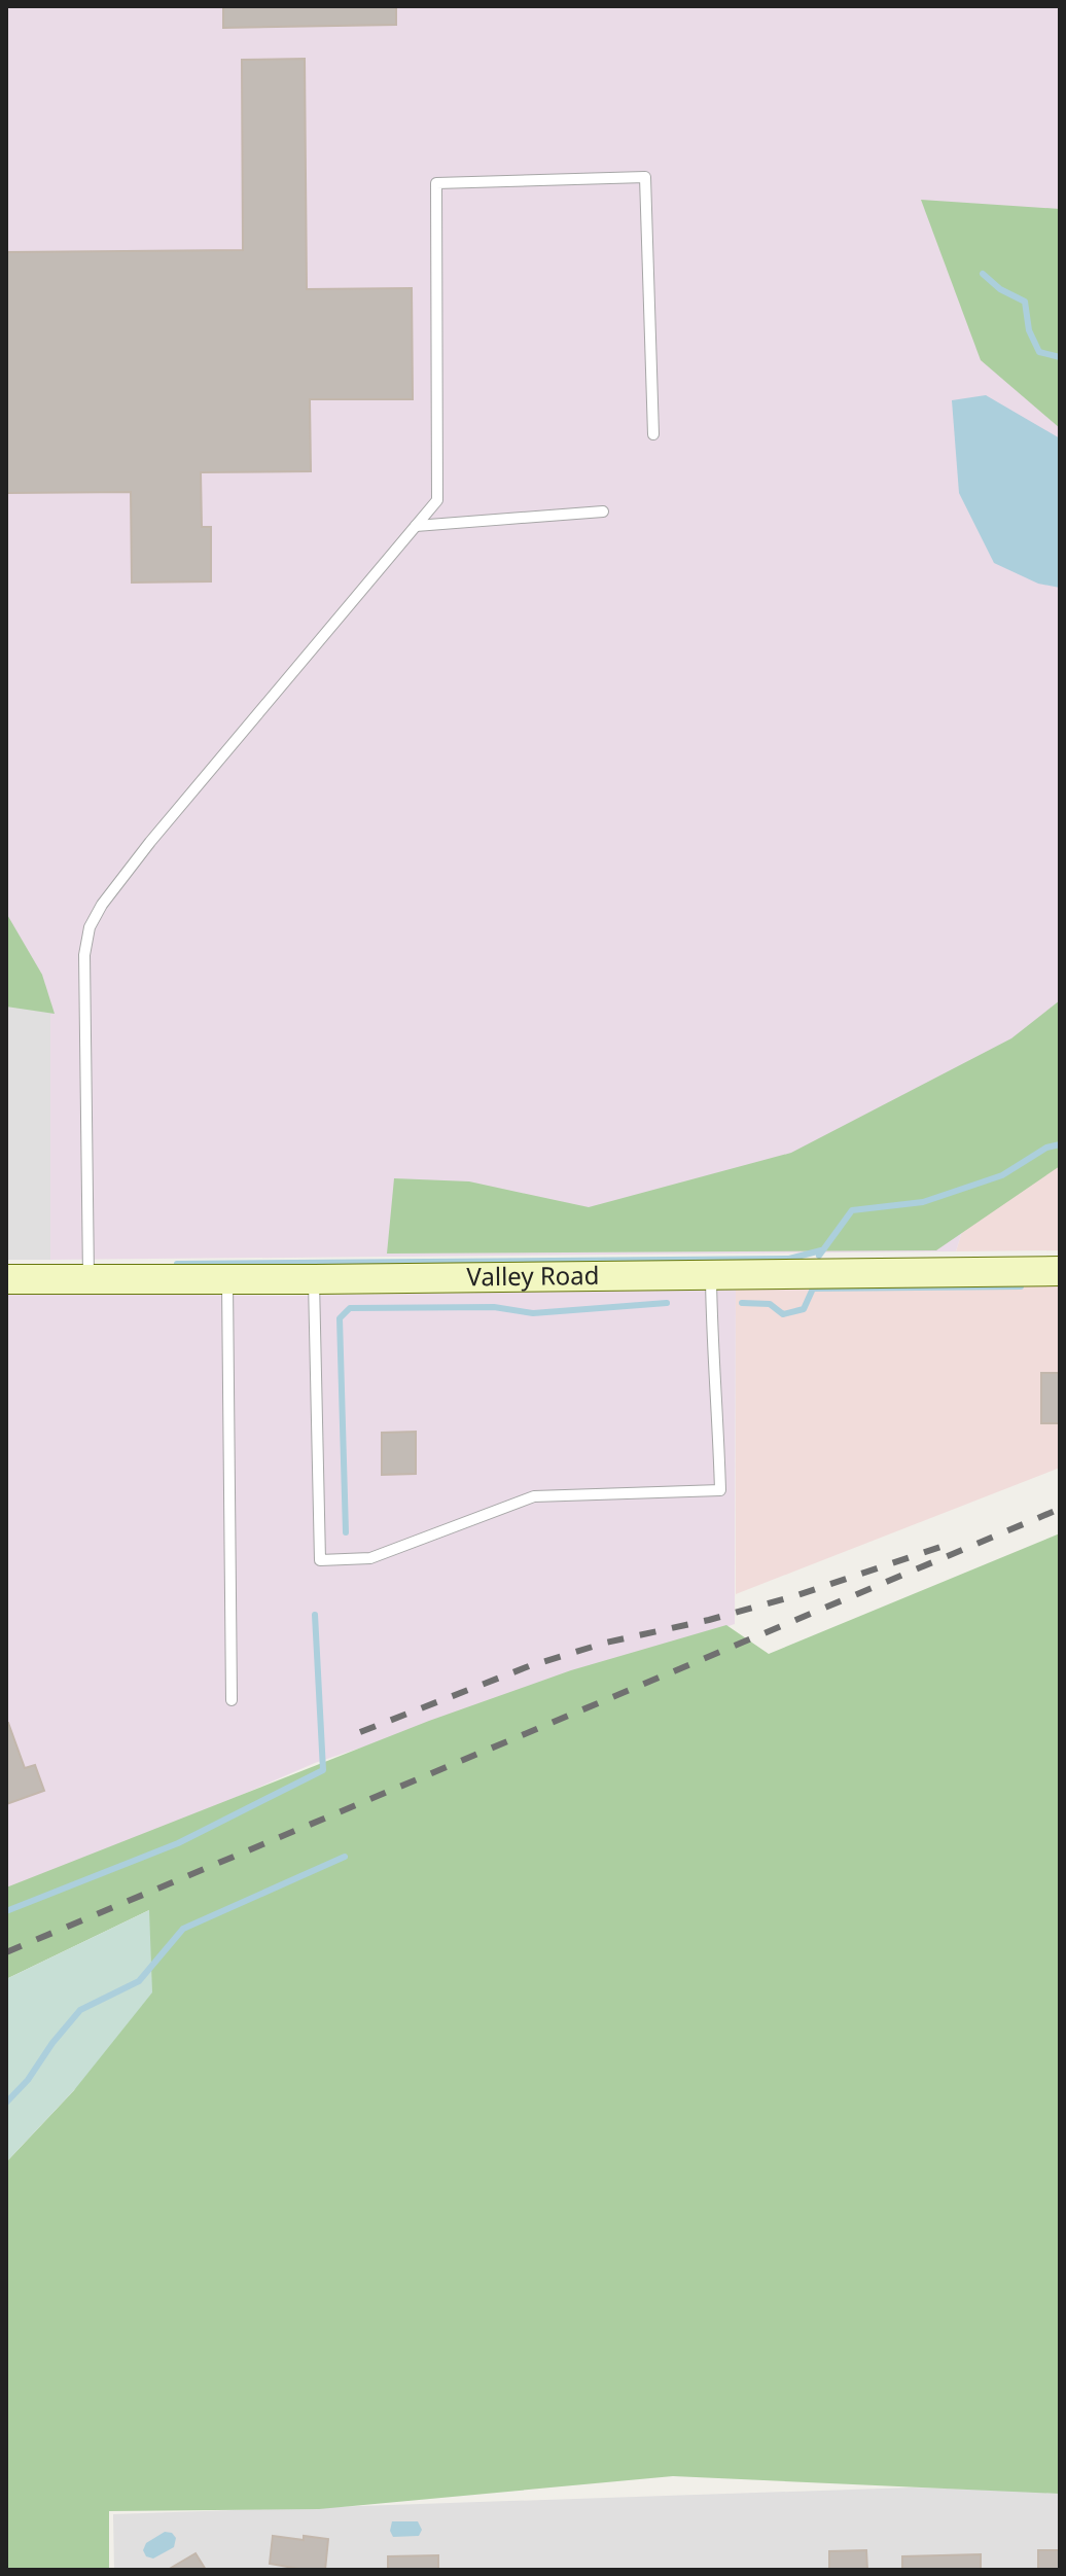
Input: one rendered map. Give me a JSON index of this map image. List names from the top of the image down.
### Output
{
  "streets": {
    "street": ["Valley Road"]
  }
}
